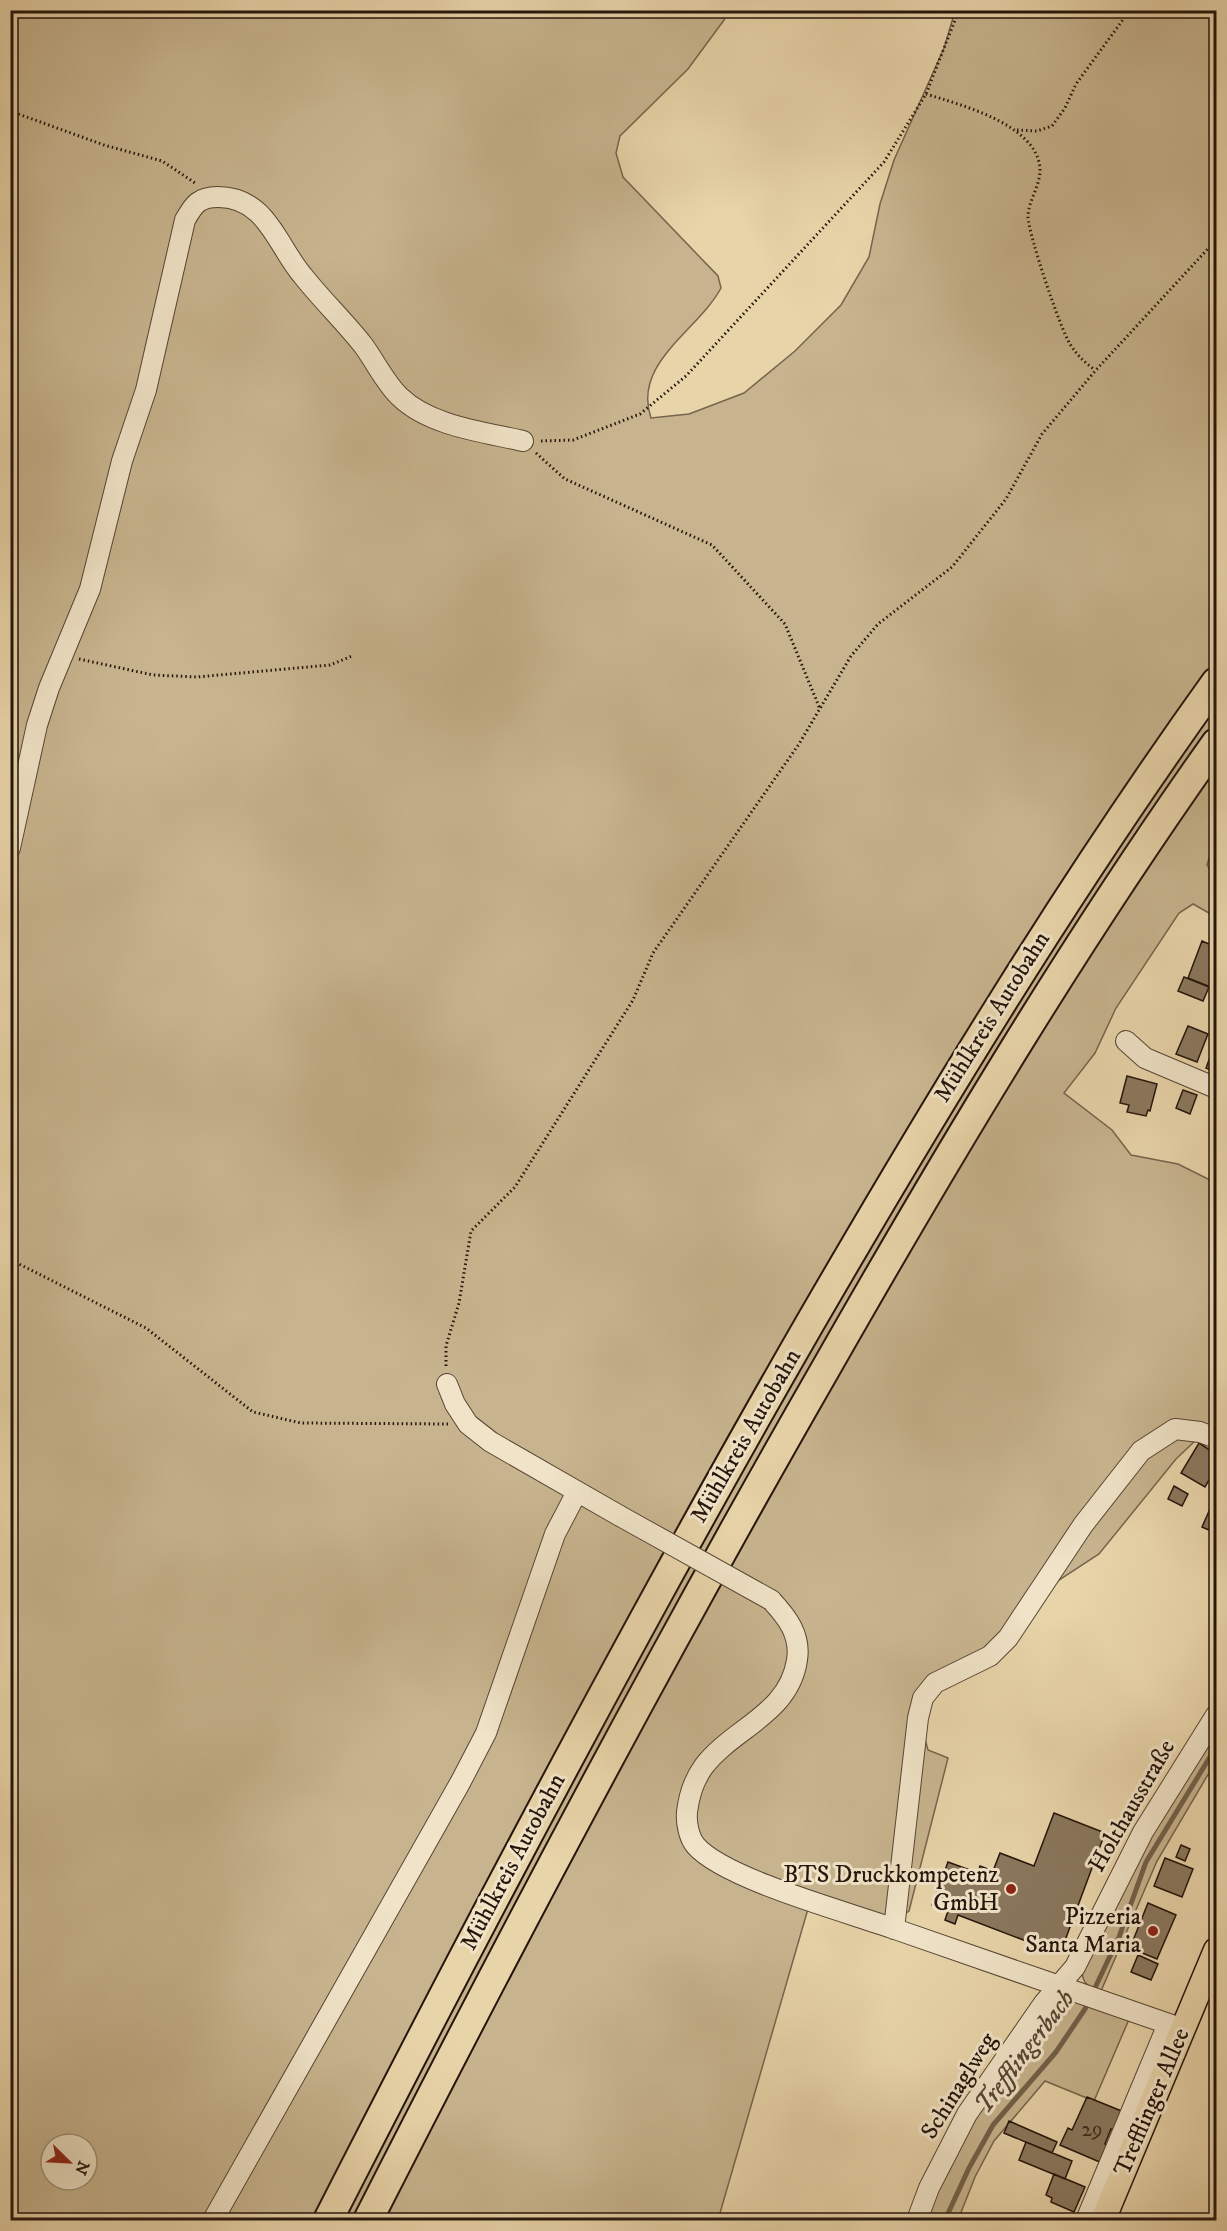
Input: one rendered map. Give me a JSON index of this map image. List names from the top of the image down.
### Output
{
  "streets": {
    "highway": ["Mühlkreis Autobahn"],
    "main road": ["Trefflinger Allee"],
    "street": ["Holthausstraße", "Schinaglweg"]
  },
  "crossings": [
    ["Holthausstraße", "Schinaglweg"]
  ],
  "water": ["Trefflingerbach"],
  "places": ["BTS Druckkompetenz GmbH", "Pizzeria Santa Maria"],
  "house_numbers": ["29"],
  "north": "bottom right"
}
